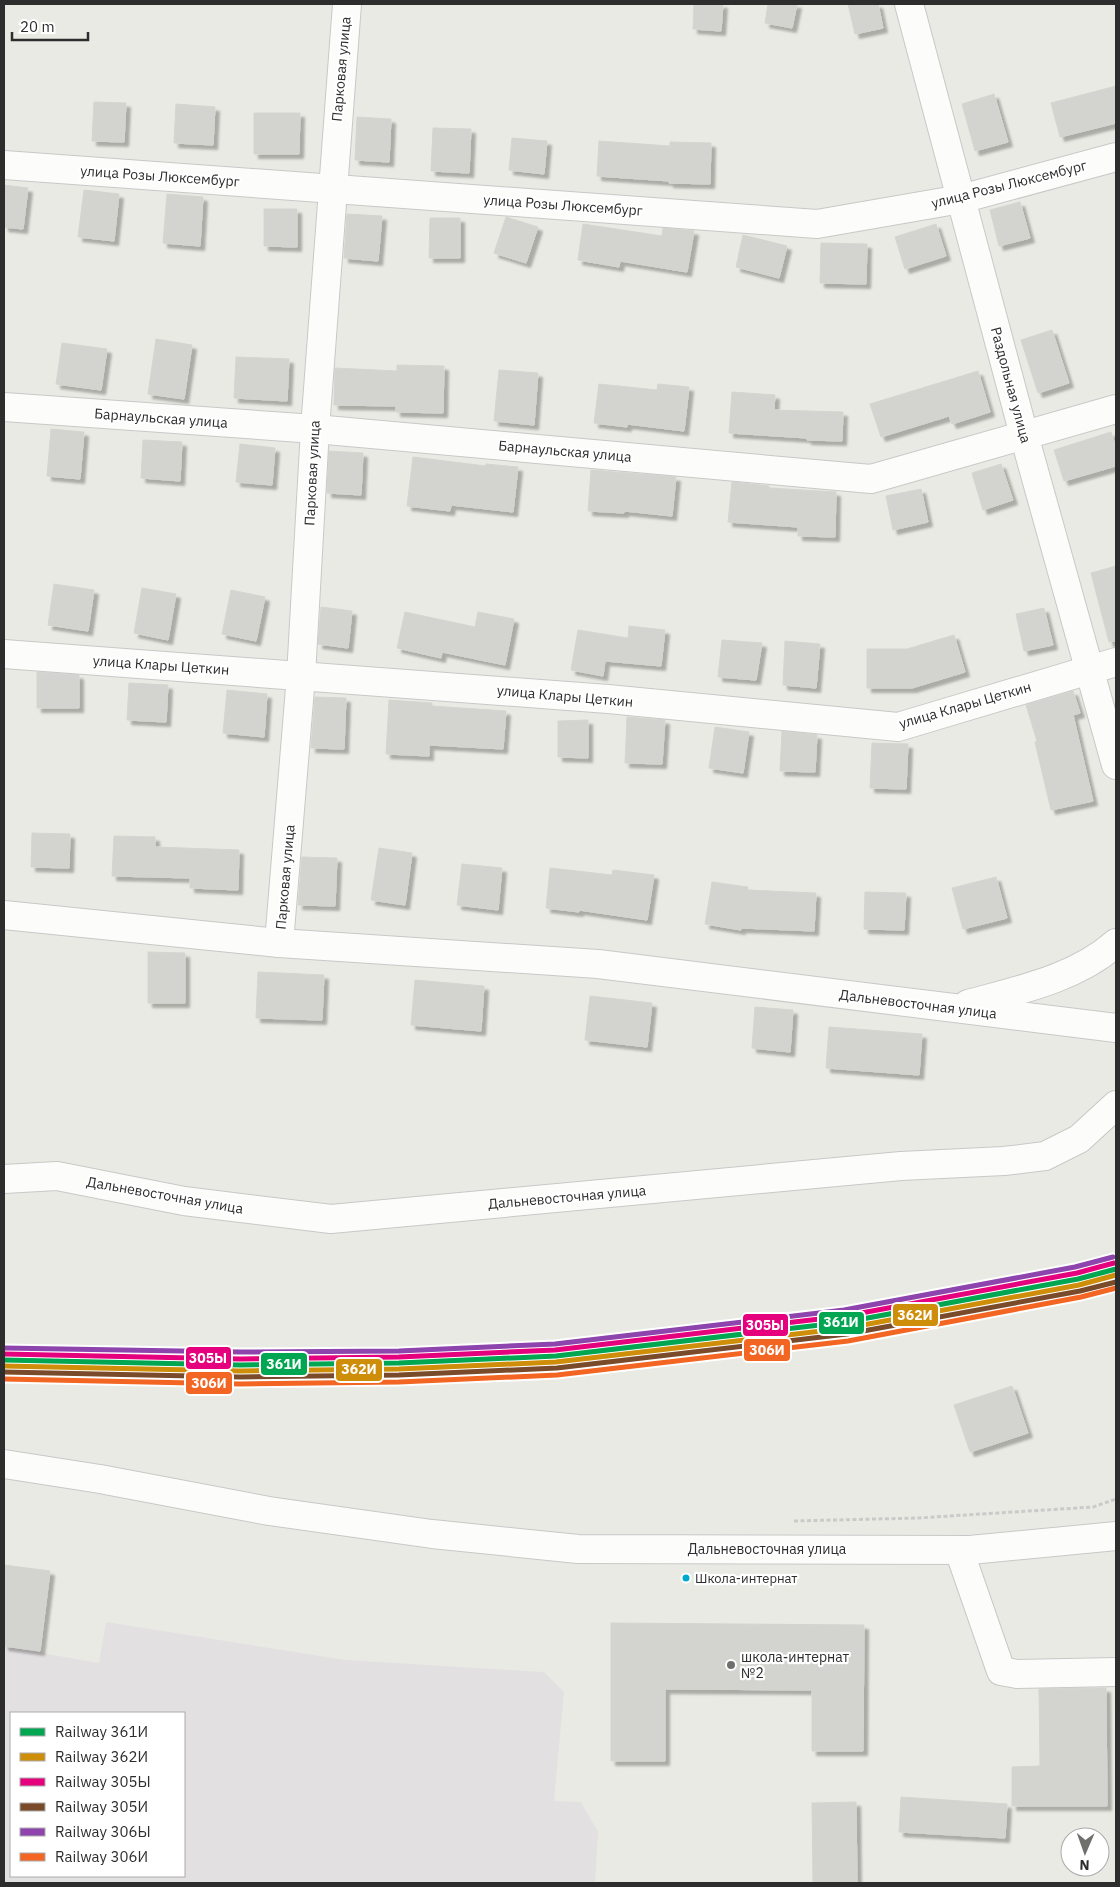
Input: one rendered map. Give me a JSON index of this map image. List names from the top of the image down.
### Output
{
  "streets": {
    "street": [
      "Парковая улица",
      "улица Розы Люксембург",
      "Раздольная улица",
      "Барнаульская улица",
      "улица Клары Цеткин",
      "Дальневосточная улица"
    ]
  },
  "crossings": [
    ["Парковая улица", "улица Розы Люксембург"],
    ["Парковая улица", "Барнаульская улица"],
    ["Парковая улица", "улица Клары Цеткин"],
    ["Парковая улица", "Дальневосточная улица"],
    ["улица Розы Люксембург", "Раздольная улица"],
    ["Раздольная улица", "Барнаульская улица"],
    ["Раздольная улица", "улица Клары Цеткин"]
  ],
  "places": ["Школа-интернат", "школа-интернат №2"],
  "lines": [
    "rail line 306Ы",
    "rail line 305Ы",
    "rail line 361И",
    "rail line 362И",
    "rail line 305И",
    "rail line 306И"
  ],
  "legend": [
    "Railway 361И",
    "Railway 362И",
    "Railway 305Ы",
    "Railway 305И",
    "Railway 306Ы",
    "Railway 306И"
  ],
  "scale_bar": "20 m",
  "north": "bottom"
}
